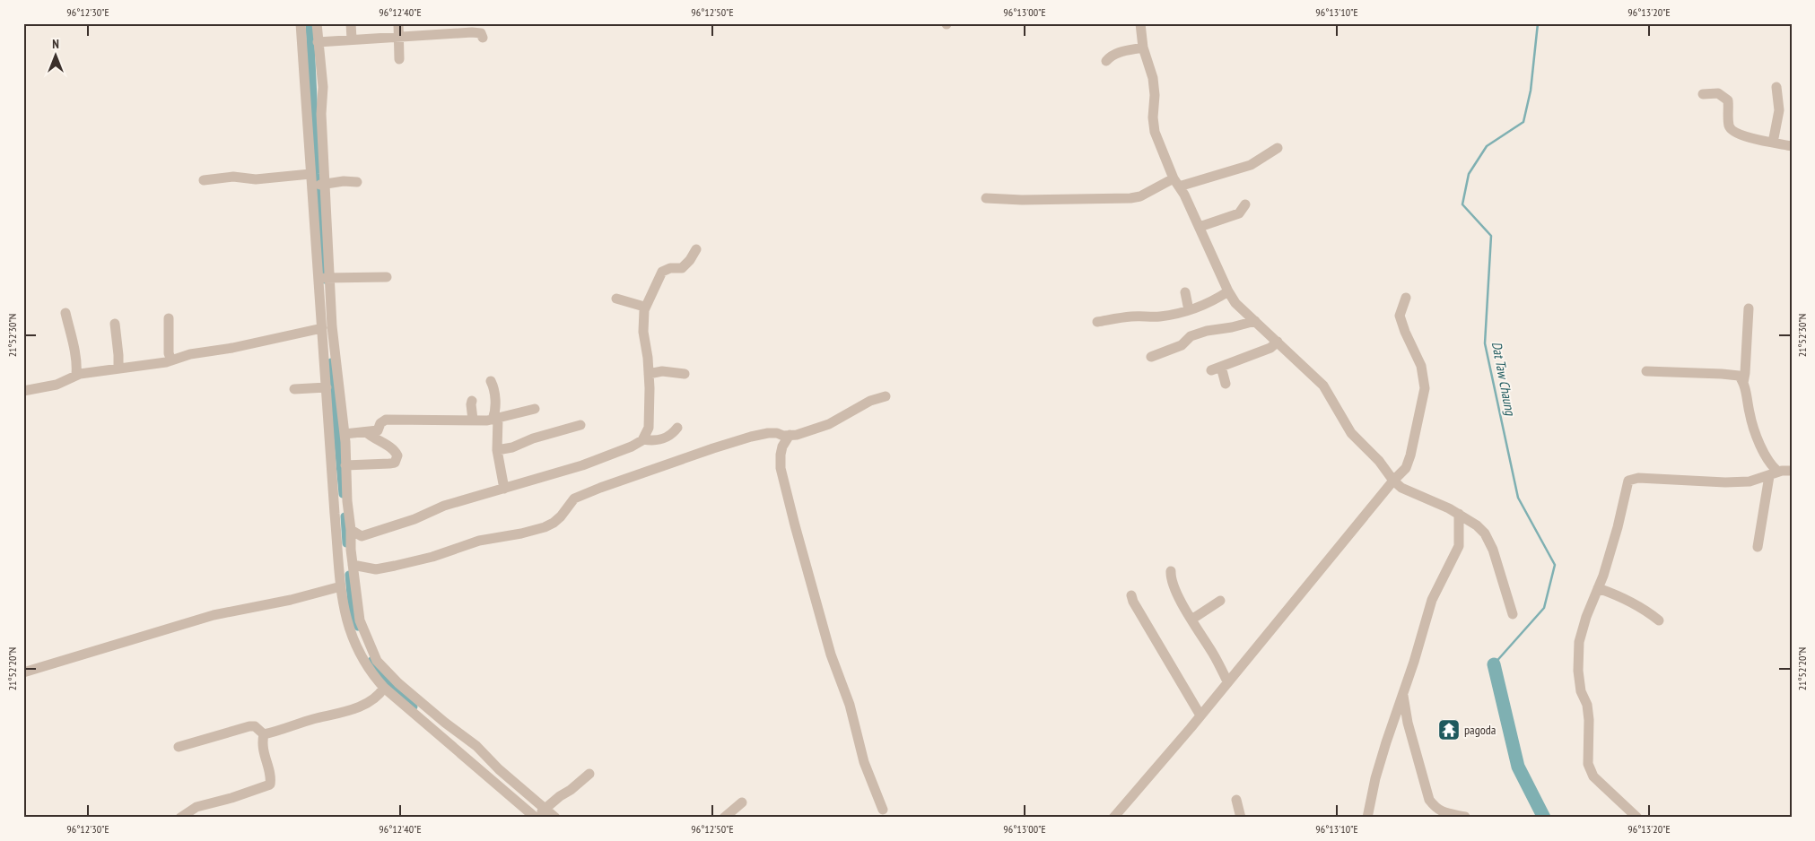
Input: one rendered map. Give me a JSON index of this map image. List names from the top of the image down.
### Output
{
  "water": ["Dat Taw Chaung"],
  "places": {
    "temple": ["pagoda"]
  },
  "north": "top",
  "coordinates": [
    "96°12'30\"E",
    "96°12'40\"E",
    "96°12'50\"E",
    "96°13'00\"E",
    "96°13'10\"E",
    "96°13'20\"E",
    "21°52'30\"N",
    "21°52'20\"N"
  ]
}
